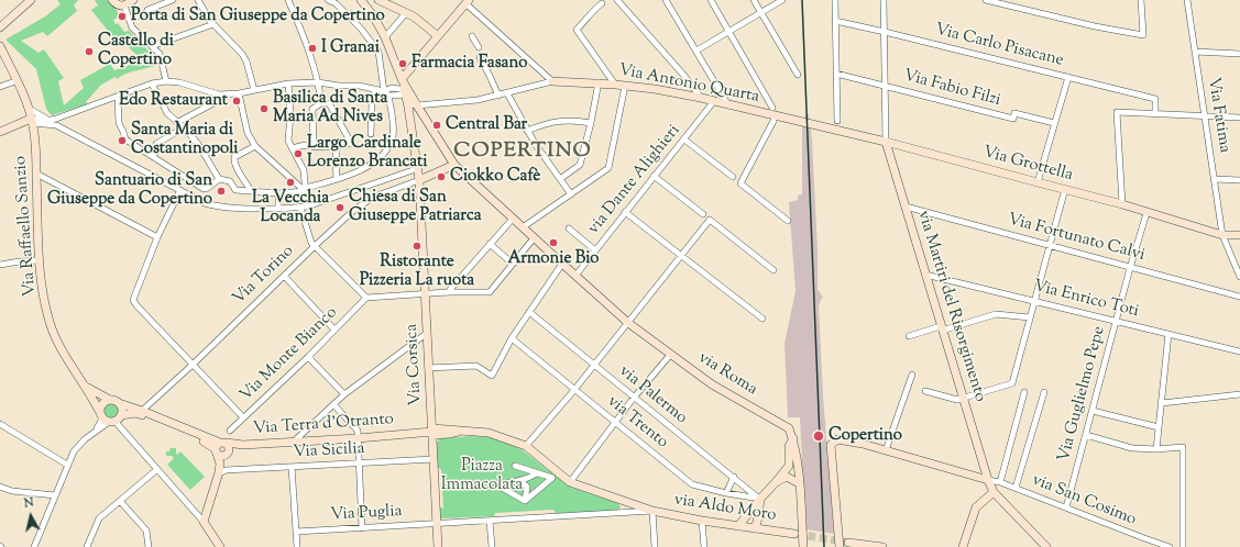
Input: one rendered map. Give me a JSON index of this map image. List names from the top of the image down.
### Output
{
  "streets": {
    "street": [
      "Via Carlo Pisacane",
      "Via Antonio Quarta",
      "Via Fabio Filzi",
      "Via Fatima",
      "Via Grottella",
      "via Dante Alighieri",
      "Via Raffaello Sanzio",
      "Via Fortunato Calvi",
      "Via Torino",
      "Via Enrico Toti",
      "via Martiri del Risorgimento",
      "Via Monte Bianco",
      "Via Corsica",
      "via Roma",
      "Via Guglielmo Pepe",
      "via Palermo",
      "via Trento",
      "Via Terra d'Otranto",
      "Via Sicilia",
      "via San Cosimo",
      "via Aldo Moro",
      "Via Puglia"
    ]
  },
  "crossings": [
    ["Via Antonio Quarta", "Via Grottella"],
    ["Via Antonio Quarta", "via Dante Alighieri"],
    ["Via Antonio Quarta", "via Roma"],
    ["Via Fatima", "Via Grottella"],
    ["Via Grottella", "via Martiri del Risorgimento"],
    ["Via Grottella", "Via Guglielmo Pepe"],
    ["via Dante Alighieri", "via Roma"],
    ["Via Fortunato Calvi", "via Martiri del Risorgimento"],
    ["Via Fortunato Calvi", "Via Guglielmo Pepe"],
    ["Via Torino", "Via Corsica"],
    ["Via Torino", "Via Terra d'Otranto"],
    ["Via Enrico Toti", "via Martiri del Risorgimento"],
    ["Via Enrico Toti", "Via Guglielmo Pepe"],
    ["via Martiri del Risorgimento", "via San Cosimo"],
    ["Via Corsica", "via Roma"],
    ["Via Corsica", "Via Terra d'Otranto"],
    ["Via Corsica", "Via Sicilia"],
    ["Via Corsica", "Via Puglia"],
    ["Via Guglielmo Pepe", "via San Cosimo"],
    ["via Palermo", "via Trento"],
    ["via Aldo Moro", "Via Puglia"]
  ],
  "districts": ["COPERTINO"],
  "parks": ["Piazza Immacolata"],
  "places": [
    "Porta di San Giuseppe da Copertino",
    "I Granai",
    "Castello di Copertino",
    "Farmacia Fasano",
    "Edo Restaurant",
    "Basilica di Santa Maria Ad Nives",
    "Central Bar",
    "Santa Maria di Costantinopoli",
    "Largo Cardinale Lorenzo Brancati",
    "Ciokko Cafè",
    "La Vecchia Locanda",
    "Santuario di San Giuseppe da Copertino",
    "Chiesa di San Giuseppe Patriarca",
    "Armonie Bio",
    "Ristorante Pizzeria La ruota",
    "Copertino"
  ],
  "north": "top"
}
